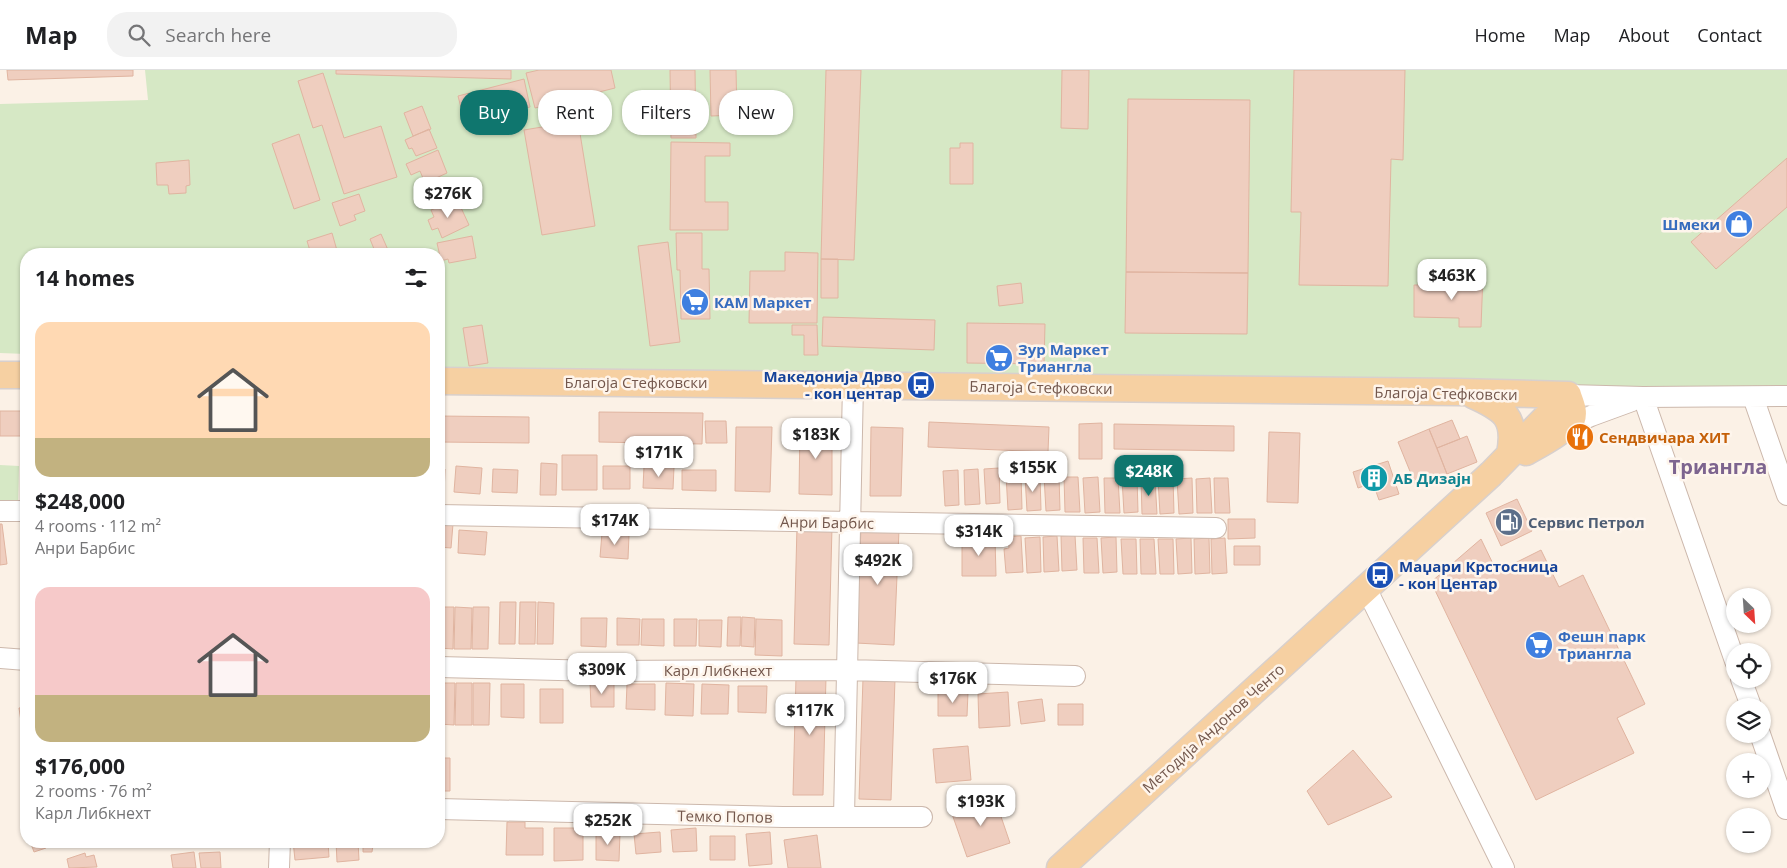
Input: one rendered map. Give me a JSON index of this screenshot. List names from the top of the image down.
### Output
{
  "streets": {
    "main road": ["Благоја Стефковски", "Методија Андонов Ченто"],
    "street": ["Анри Барбис", "Карл Либкнехт", "Темко Попов"]
  },
  "crossings": [
    ["Благоја Стефковски", "Методија Андонов Ченто"]
  ],
  "districts": ["Триангла"],
  "places": {
    "shop": ["Шмеки"],
    "supermarket": ["КАМ Маркет", "Зур Маркет Триангла", "Фешн парк Триангла"],
    "bus stop": ["Македонија Дрво - кон центар", "Маџари Крстосница - кон Центар"],
    "restaurant": ["Сендвичара ХИТ"],
    "building": ["АБ Дизајн"],
    "fuel station": ["Сервис Петрол"]
  },
  "north": "bottom right",
  "page": {
    "header": "Map",
    "search": "Search here",
    "nav": [
      "Home",
      "Map",
      "About",
      "Contact"
    ],
    "chip": [
      "Buy",
      "Rent",
      "Filters",
      "New"
    ],
    "price": [
      "$276K",
      "$463K",
      "$183K",
      "$171K",
      "$155K",
      "$248K",
      "$174K",
      "$314K",
      "$492K",
      "$309K",
      "$176K",
      "$117K",
      "$193K",
      "$252K"
    ],
    "heading": "14 homes",
    "list": [
      {
        "name": "$248,000",
        "note": "4 rooms · 112 m² · Анри Барбис"
      },
      {
        "name": "$176,000",
        "note": "2 rooms · 76 m² · Карл Либкнехт"
      }
    ],
    "map_buttons": ["+", "−"]
  }
}
